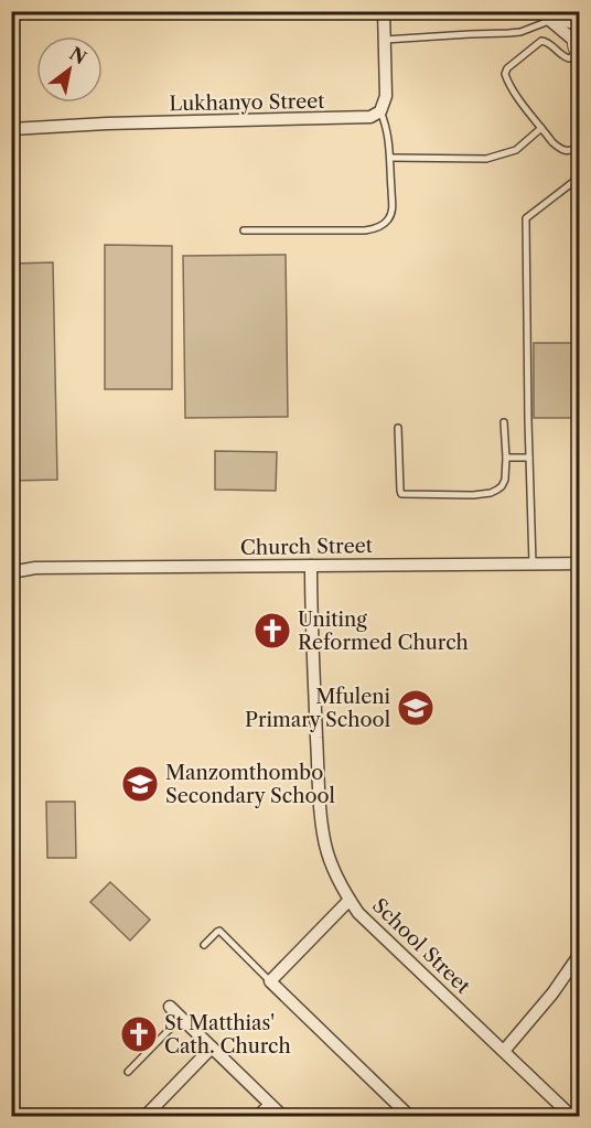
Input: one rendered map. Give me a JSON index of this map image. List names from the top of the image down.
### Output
{
  "streets": {
    "street": ["Lukhanyo Street", "Church Street", "School Street"]
  },
  "crossings": [
    ["Church Street", "School Street"]
  ],
  "places": {
    "church": ["Uniting Reformed Church", "St Matthias' Cath. Church"],
    "school or university": ["Mfuleni Primary School", "Manzomthombo Secondary School"]
  },
  "north": "top right"
}
